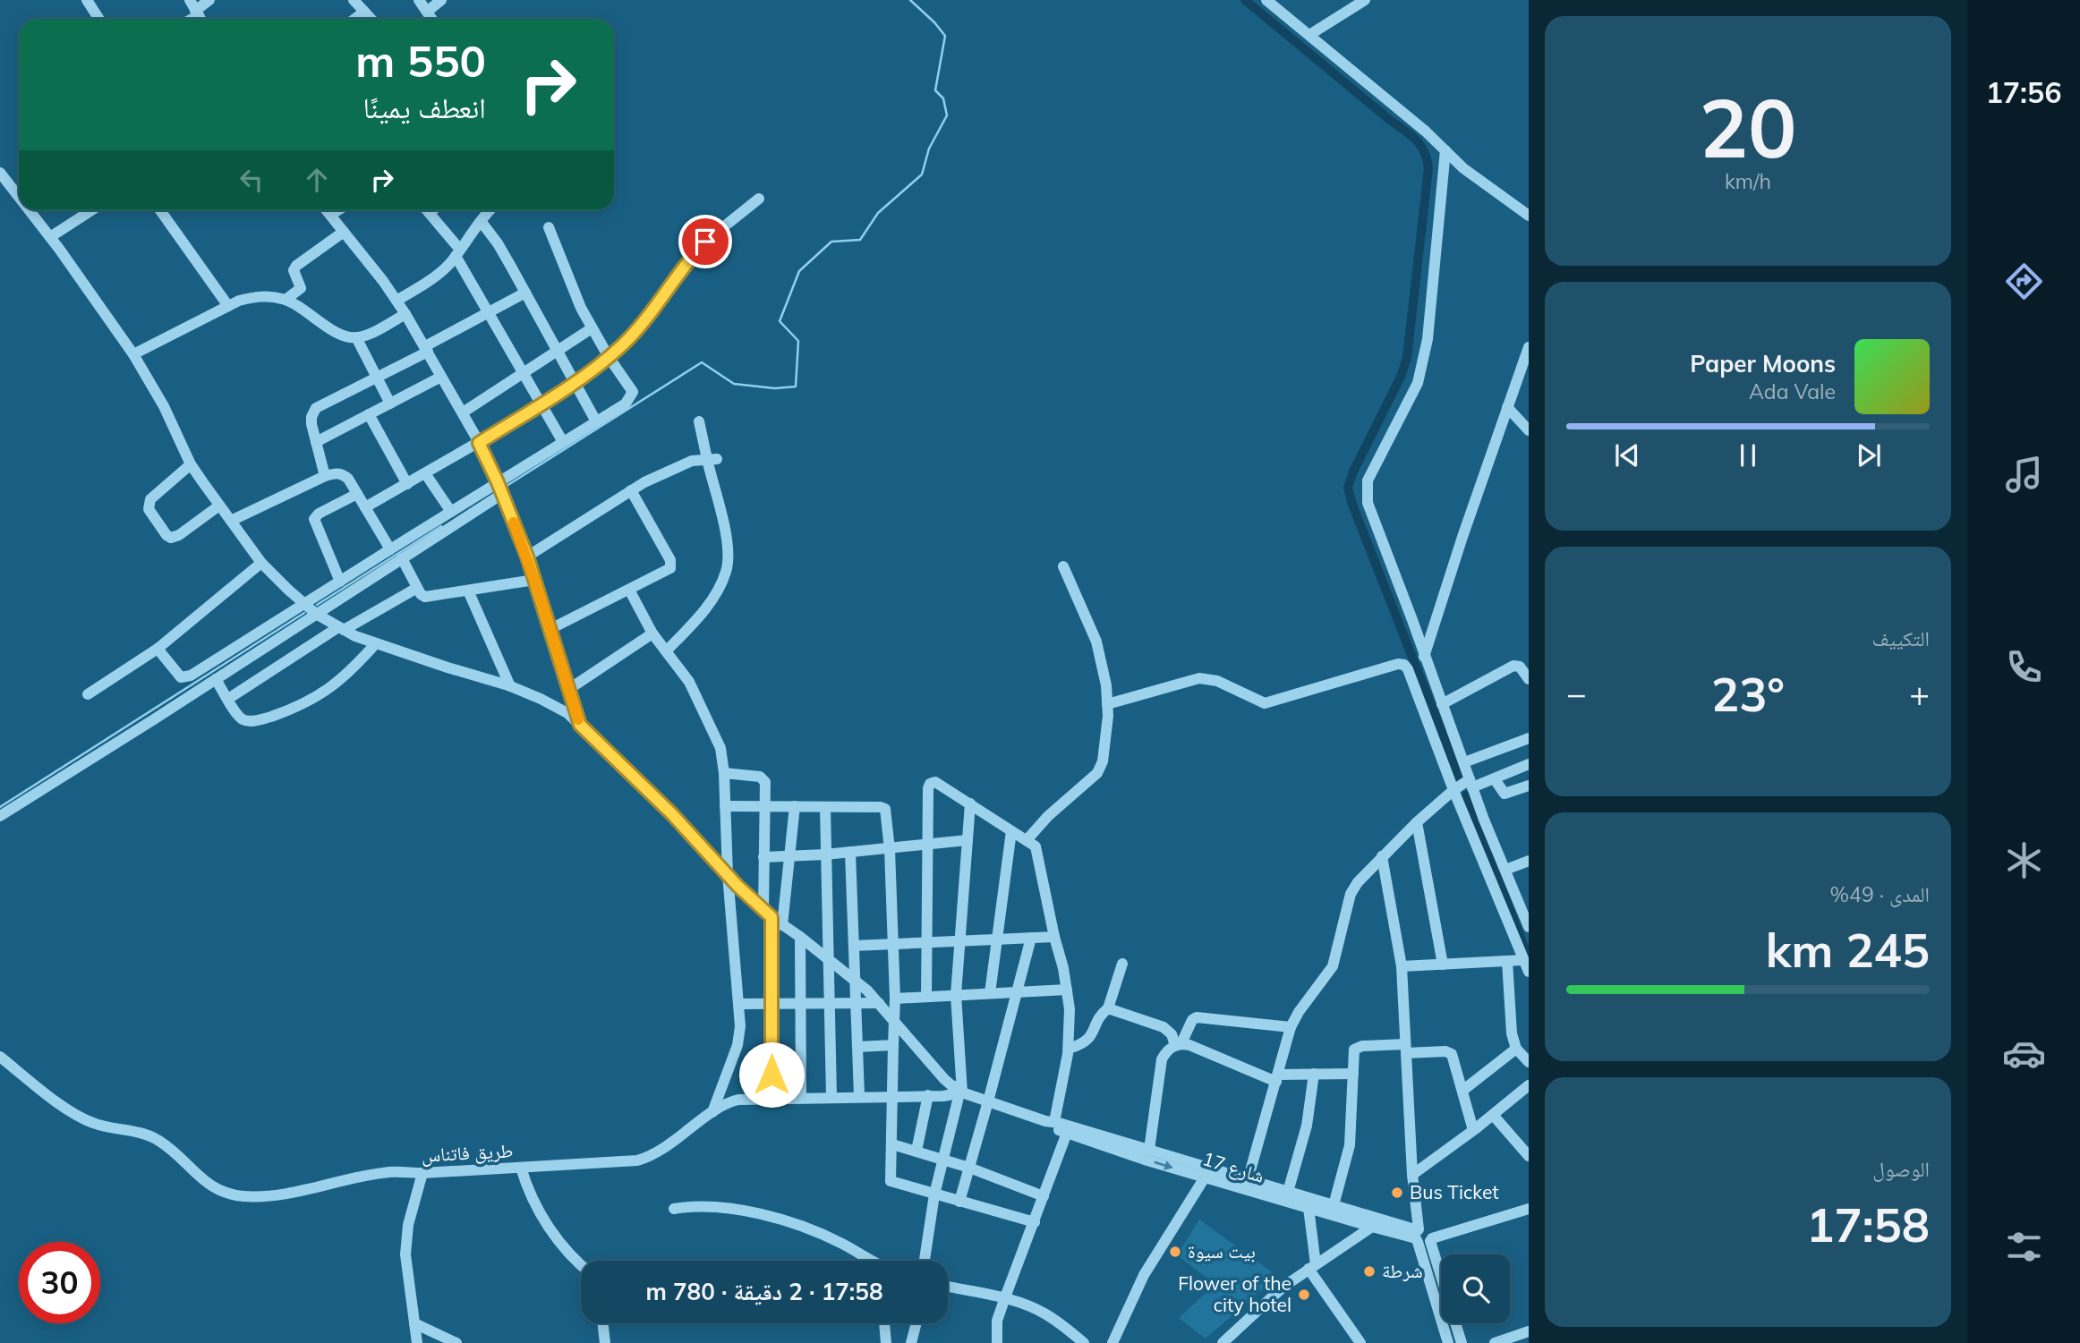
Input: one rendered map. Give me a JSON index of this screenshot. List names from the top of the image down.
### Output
{
  "streets": {
    "street": ["طريق فاتناس", "شارع 17"]
  },
  "crossings": [
    ["طريق فاتناس", "شارع 17"]
  ],
  "places": [
    "Bus Ticket",
    "بيت سيوة",
    "شرطة",
    "Flower of the city hotel"
  ],
  "page": {
    "tabs": "17:56",
    "tile": [
      ["20", "km/h"],
      "التكييف",
      ["المدى · 49%", "245 km"],
      ["الوصول", "17:58"]
    ],
    "turn": ["550 m", "انعطف يمينًا"],
    "song": ["Paper Moons", "Ada Vale"],
    "heat": ["−", "23°", "+"],
    "limit": "30",
    "trip": "17:58 · 2 دقيقة · 780 m"
  }
}
